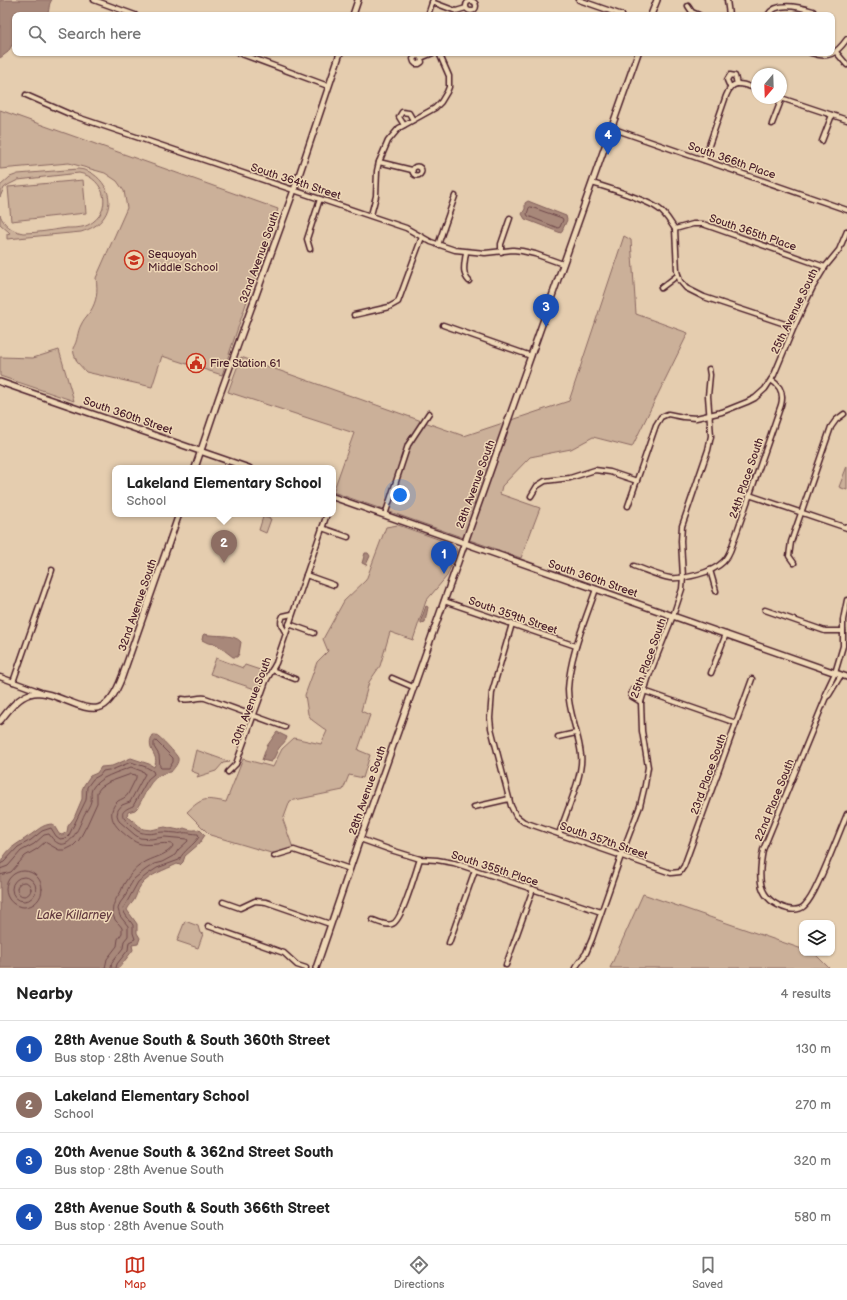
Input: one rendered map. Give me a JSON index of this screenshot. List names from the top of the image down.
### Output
{
  "streets": {
    "street": [
      "South 366th Place",
      "South 364th Street",
      "South 365th Place",
      "32nd Avenue South",
      "25th Avenue South",
      "South 360th Street",
      "24th Place South",
      "28th Avenue South",
      "South 359th Street",
      "25th Place South",
      "30th Avenue South",
      "23rd Place South",
      "22nd Place South",
      "South 357th Street",
      "South 355th Place"
    ]
  },
  "crossings": [
    ["South 366th Place", "28th Avenue South"],
    ["South 364th Street", "32nd Avenue South"],
    ["South 364th Street", "28th Avenue South"],
    ["South 365th Place", "25th Avenue South"],
    ["32nd Avenue South", "South 360th Street"],
    ["25th Avenue South", "24th Place South"],
    ["25th Avenue South", "25th Place South"],
    ["South 360th Street", "28th Avenue South"],
    ["South 360th Street", "25th Place South"],
    ["South 360th Street", "22nd Place South"],
    ["24th Place South", "25th Place South"],
    ["28th Avenue South", "South 359th Street"],
    ["28th Avenue South", "South 355th Place"],
    ["25th Place South", "South 357th Street"],
    ["25th Place South", "South 355th Place"],
    ["23rd Place South", "South 357th Street"]
  ],
  "water": ["Lake Killarney"],
  "places": {
    "school or university": ["Sequoyah Middle School"],
    "public building": ["Fire Station 61"]
  },
  "north": "bottom",
  "page": {
    "search": "Search here",
    "pins": [
      "4",
      "3",
      "2",
      "1"
    ],
    "popup": ["Lakeland Elementary School", "School"],
    "heading": ["Nearby", "4 results"],
    "list": [
      {
        "mark": "1",
        "name": "28th Avenue South & South 360th Street",
        "note": "Bus stop · 28th Avenue South",
        "value": "130 m"
      },
      {
        "mark": "2",
        "name": "Lakeland Elementary School",
        "note": "School",
        "value": "270 m"
      },
      {
        "mark": "3",
        "name": "20th Avenue South & 362nd Street South",
        "note": "Bus stop · 28th Avenue South",
        "value": "320 m"
      },
      {
        "mark": "4",
        "name": "28th Avenue South & South 366th Street",
        "note": "Bus stop · 28th Avenue South",
        "value": "580 m"
      }
    ],
    "nav": ["Map", "Directions", "Saved"]
  }
}
